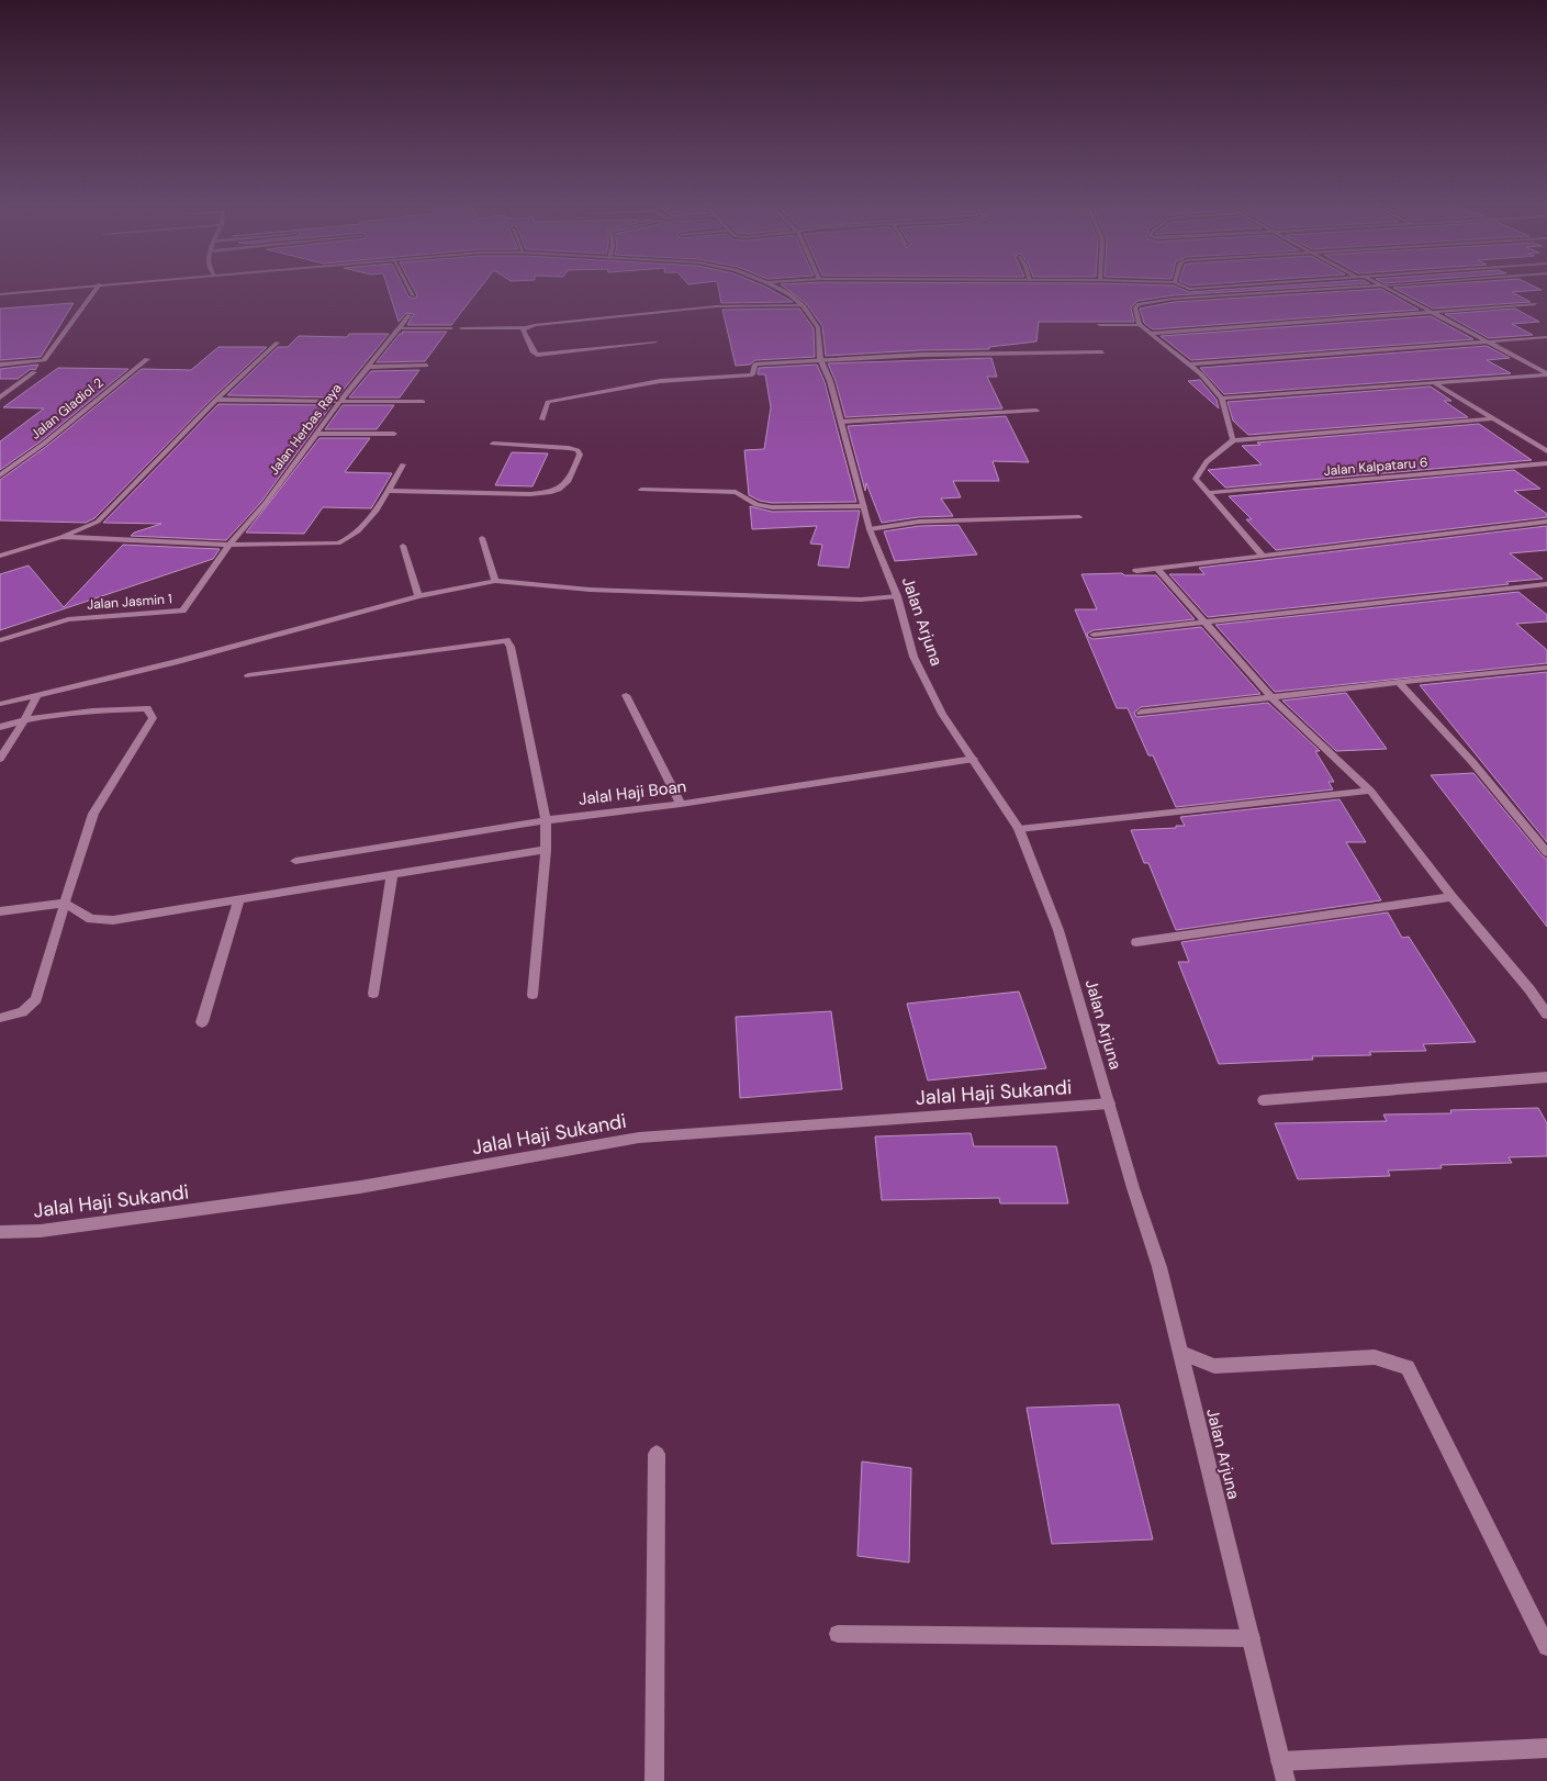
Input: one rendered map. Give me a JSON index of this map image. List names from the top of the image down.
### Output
{
  "streets": {
    "street": [
      "Jalan Gladiol 2",
      "Jalan Herbas Raya",
      "Jalan Kalpataru 6",
      "Jalan Jasmin 1",
      "Jalan Arjuna",
      "Jalal Haji Boan",
      "Jalal Haji Sukandi"
    ]
  },
  "crossings": [
    ["Jalan Herbas Raya", "Jalan Jasmin 1"],
    ["Jalan Arjuna", "Jalal Haji Boan"],
    ["Jalan Arjuna", "Jalal Haji Sukandi"]
  ]
}
